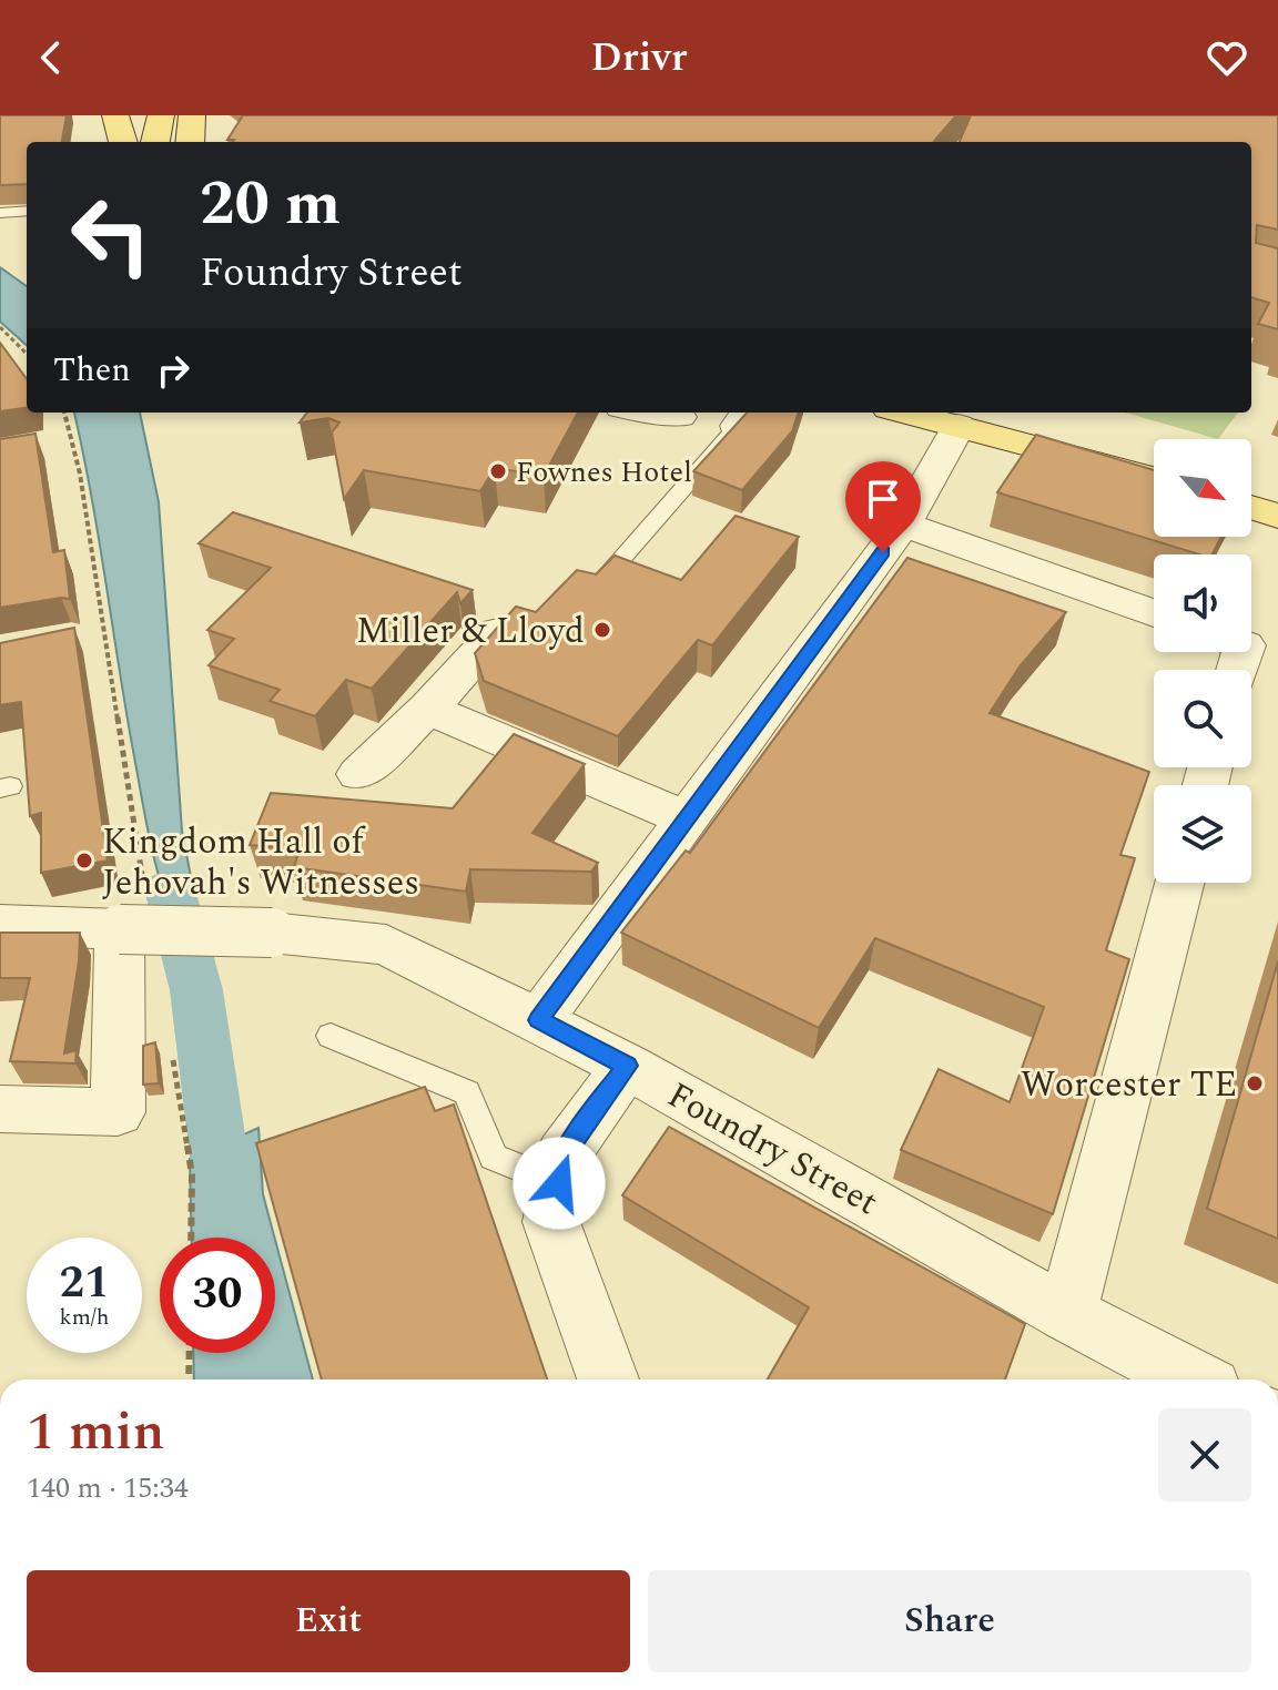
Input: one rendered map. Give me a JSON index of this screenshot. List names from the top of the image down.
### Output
{
  "streets": {
    "street": ["Foundry Street"]
  },
  "places": [
    "Fownes Hotel",
    "Miller & Lloyd",
    "Kingdom Hall of Jehovah's Witnesses",
    "Worcester TE"
  ],
  "north": "bottom right",
  "page": {
    "header": "Drivr",
    "turn": ["20 m", "Foundry Street"],
    "then": "Then",
    "speed": "21 km/h",
    "limit": "30",
    "heading": ["1 min", "140 m · 15:34"],
    "buttons": ["Exit", "Share"]
  }
}
